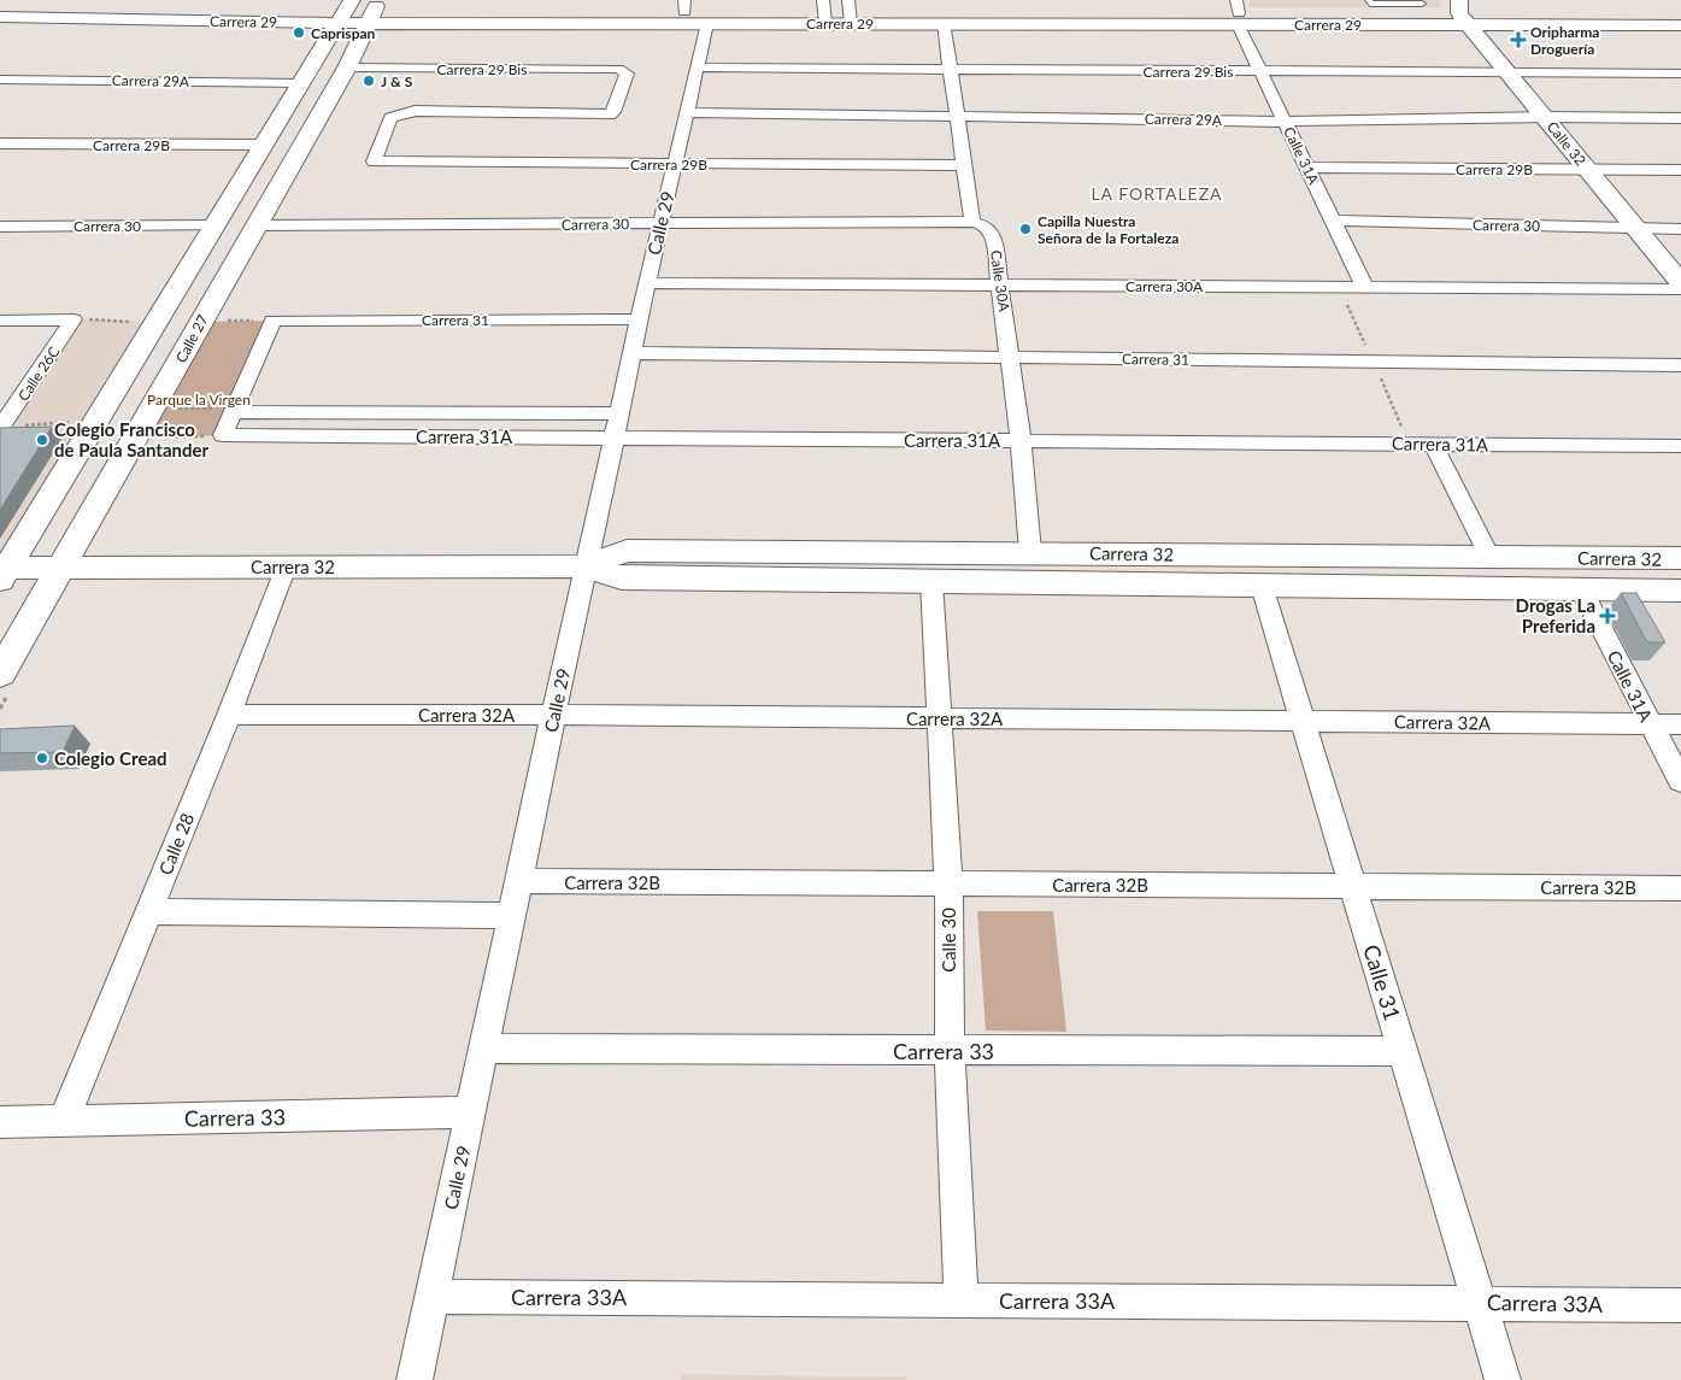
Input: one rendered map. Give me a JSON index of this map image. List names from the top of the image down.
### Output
{
  "streets": {
    "street": [
      "Carrera 29",
      "Carrera 29 Bis",
      "Carrera 29A",
      "Calle 32",
      "Carrera 29B",
      "Calle 31A",
      "Calle 29",
      "Carrera 30",
      "Calle 30A",
      "Carrera 30A",
      "Carrera 31",
      "Calle 27",
      "Calle 26C",
      "Carrera 31A",
      "Carrera 32",
      "Carrera 32A",
      "Calle 28",
      "Carrera 32B",
      "Calle 30",
      "Calle 31",
      "Carrera 33",
      "Carrera 33A"
    ]
  },
  "crossings": [
    ["Carrera 29", "Calle 32"],
    ["Carrera 29", "Calle 31A"],
    ["Carrera 29", "Calle 29"],
    ["Carrera 29", "Calle 27"],
    ["Carrera 29 Bis", "Calle 32"],
    ["Carrera 29 Bis", "Carrera 29B"],
    ["Carrera 29 Bis", "Calle 31A"],
    ["Carrera 29 Bis", "Calle 29"],
    ["Carrera 29 Bis", "Calle 27"],
    ["Carrera 29A", "Calle 32"],
    ["Carrera 29A", "Calle 31A"],
    ["Carrera 29A", "Calle 29"],
    ["Calle 32", "Carrera 29B"],
    ["Calle 32", "Carrera 30"],
    ["Carrera 29B", "Calle 31A"],
    ["Carrera 29B", "Calle 29"],
    ["Calle 31A", "Carrera 30"],
    ["Calle 31A", "Carrera 30A"],
    ["Calle 31A", "Carrera 32"],
    ["Calle 31A", "Carrera 32A"],
    ["Calle 29", "Carrera 30"],
    ["Calle 29", "Carrera 30A"],
    ["Calle 29", "Carrera 31"],
    ["Calle 29", "Carrera 31A"],
    ["Calle 29", "Carrera 32"],
    ["Calle 29", "Carrera 32A"],
    ["Calle 29", "Carrera 32B"],
    ["Calle 29", "Carrera 33"],
    ["Calle 29", "Carrera 33A"],
    ["Carrera 30", "Calle 30A"],
    ["Carrera 30", "Calle 27"],
    ["Calle 30A", "Carrera 30A"],
    ["Calle 30A", "Carrera 31"],
    ["Calle 30A", "Carrera 31A"],
    ["Calle 30A", "Carrera 32"],
    ["Carrera 31", "Carrera 31A"],
    ["Calle 27", "Carrera 32"],
    ["Carrera 32", "Calle 28"],
    ["Carrera 32", "Calle 30"],
    ["Carrera 32", "Calle 31"],
    ["Carrera 32A", "Calle 28"],
    ["Carrera 32A", "Calle 30"],
    ["Carrera 32A", "Calle 31"],
    ["Calle 28", "Carrera 33"],
    ["Carrera 32B", "Calle 30"],
    ["Carrera 32B", "Calle 31"],
    ["Calle 30", "Carrera 33"],
    ["Calle 30", "Carrera 33A"],
    ["Calle 31", "Carrera 33"],
    ["Calle 31", "Carrera 33A"]
  ],
  "districts": ["LA FORTALEZA"],
  "parks": ["Parque la Virgen"],
  "places": {
    "other": [
      "Caprispan",
      "J & S",
      "Capilla Nuestra Señora de la Fortaleza",
      "Colegio Francisco de Paula Santander",
      "Colegio Cread"
    ],
    "health": ["Oripharma Droguería", "Drogas La Preferida"]
  }
}
